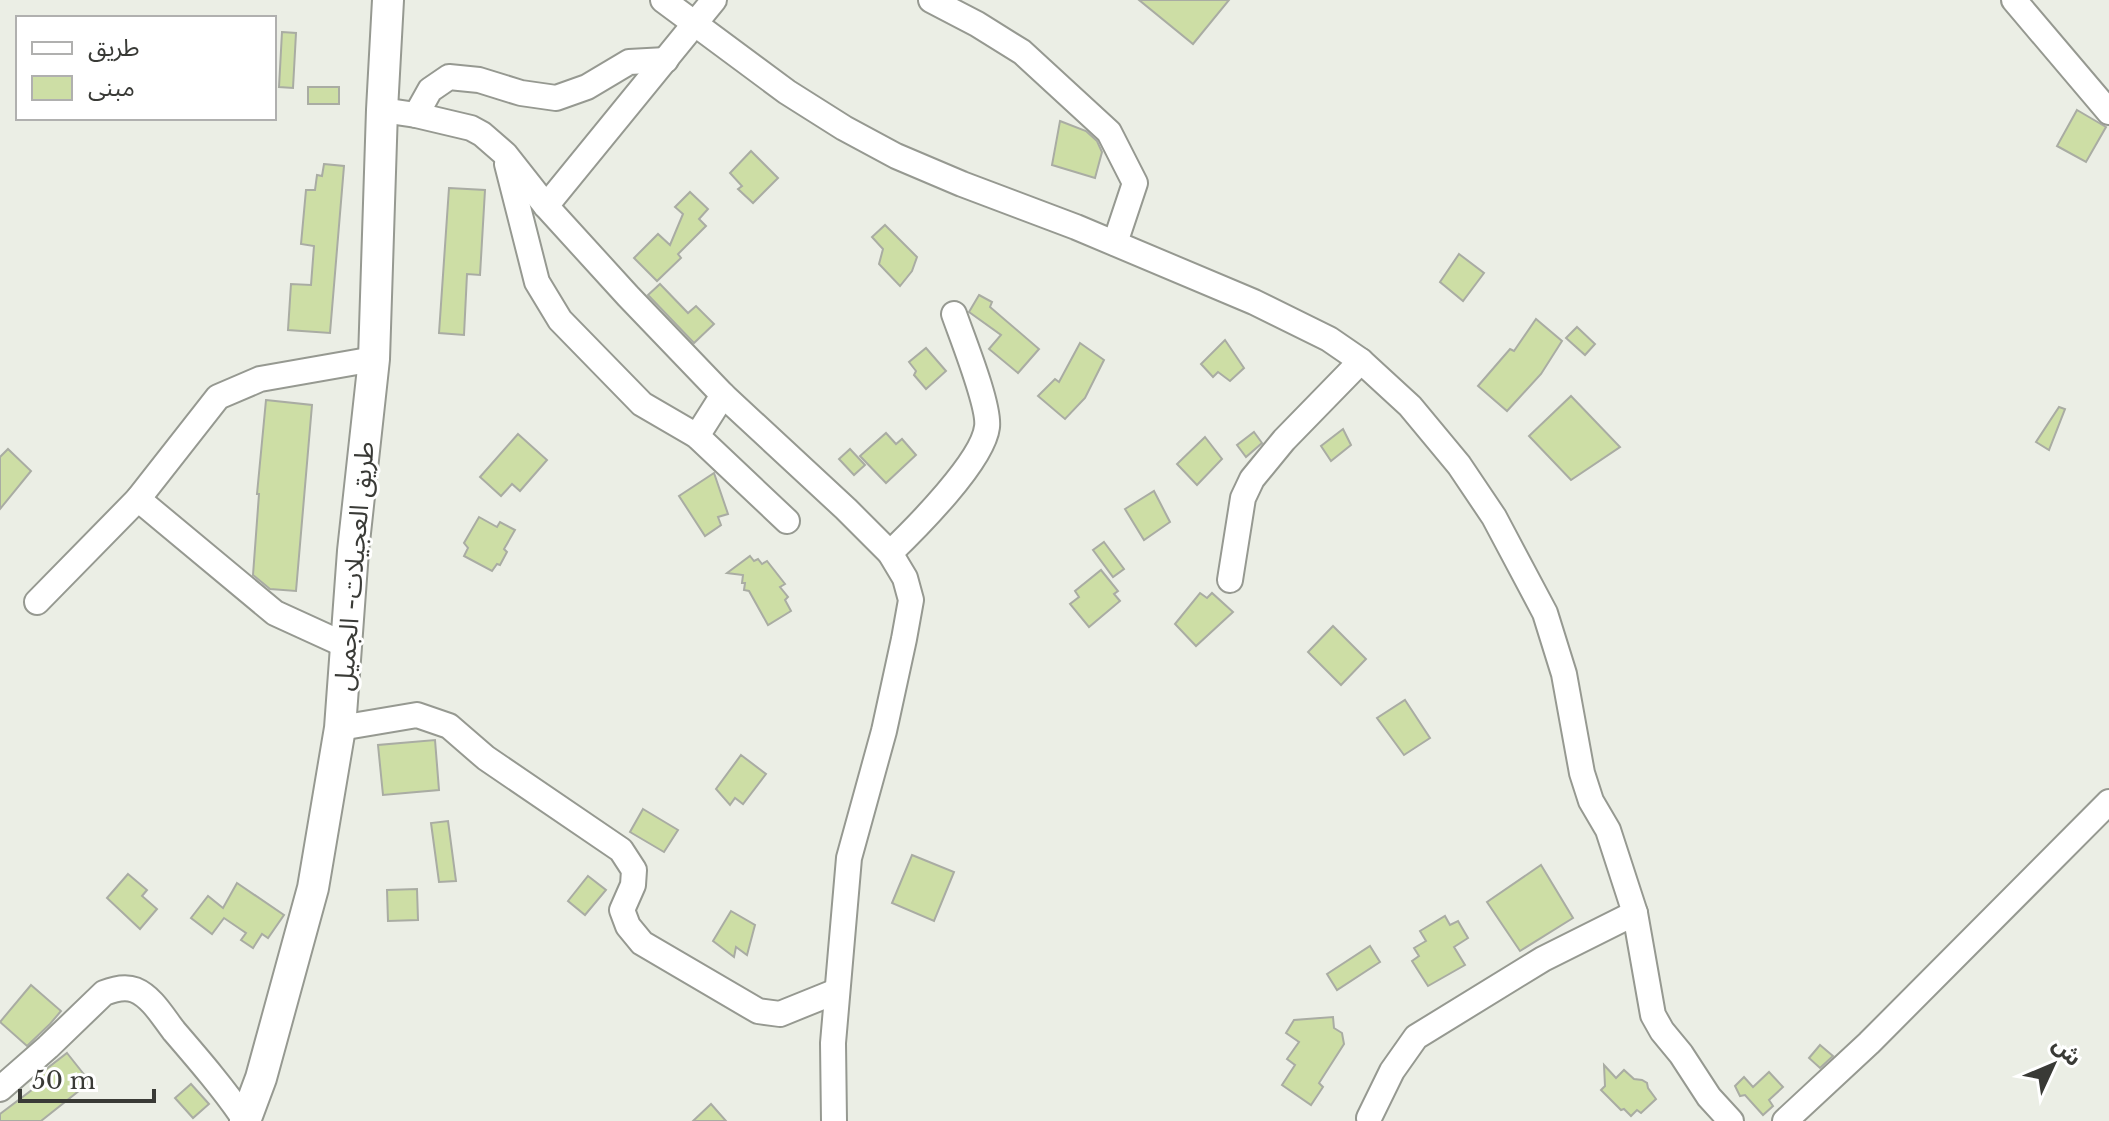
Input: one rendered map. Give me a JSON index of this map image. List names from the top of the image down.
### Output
{
  "streets": {
    "main road": ["طريق العجيلات- الجميل"]
  },
  "legend": ["طريق", "مبنى"],
  "scale_bar": "50 m",
  "north": "top right"
}
